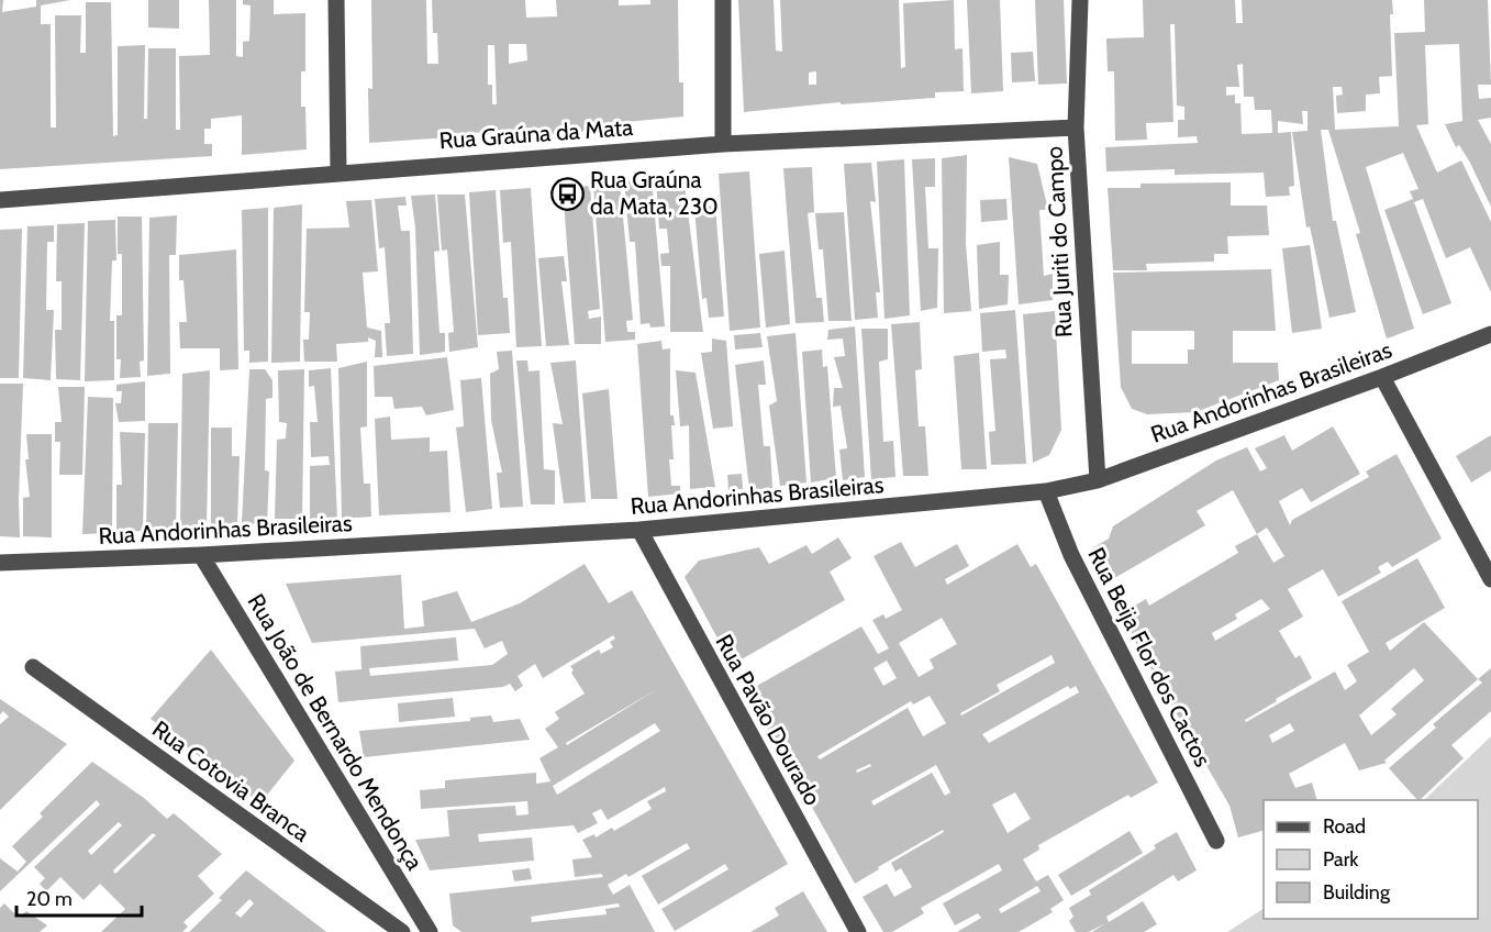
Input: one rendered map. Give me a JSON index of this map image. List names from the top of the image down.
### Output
{
  "streets": {
    "street": [
      "Rua Graúna da Mata",
      "Rua Juriti do Campo",
      "Rua Andorinhas Brasileiras",
      "Rua Beija Flor dos Cactos",
      "Rua Pavão Dourado",
      "Rua João de Bernardo Mendonça",
      "Rua Cotovia Branca"
    ]
  },
  "crossings": [
    ["Rua Graúna da Mata", "Rua Juriti do Campo"],
    ["Rua Juriti do Campo", "Rua Andorinhas Brasileiras"],
    ["Rua Andorinhas Brasileiras", "Rua Beija Flor dos Cactos"],
    ["Rua Andorinhas Brasileiras", "Rua Pavão Dourado"],
    ["Rua Andorinhas Brasileiras", "Rua João de Bernardo Mendonça"]
  ],
  "places": {
    "bus stop": ["Rua Graúna da Mata, 230"]
  },
  "legend": ["Road", "Park", "Building"],
  "scale_bar": "20 m"
}
